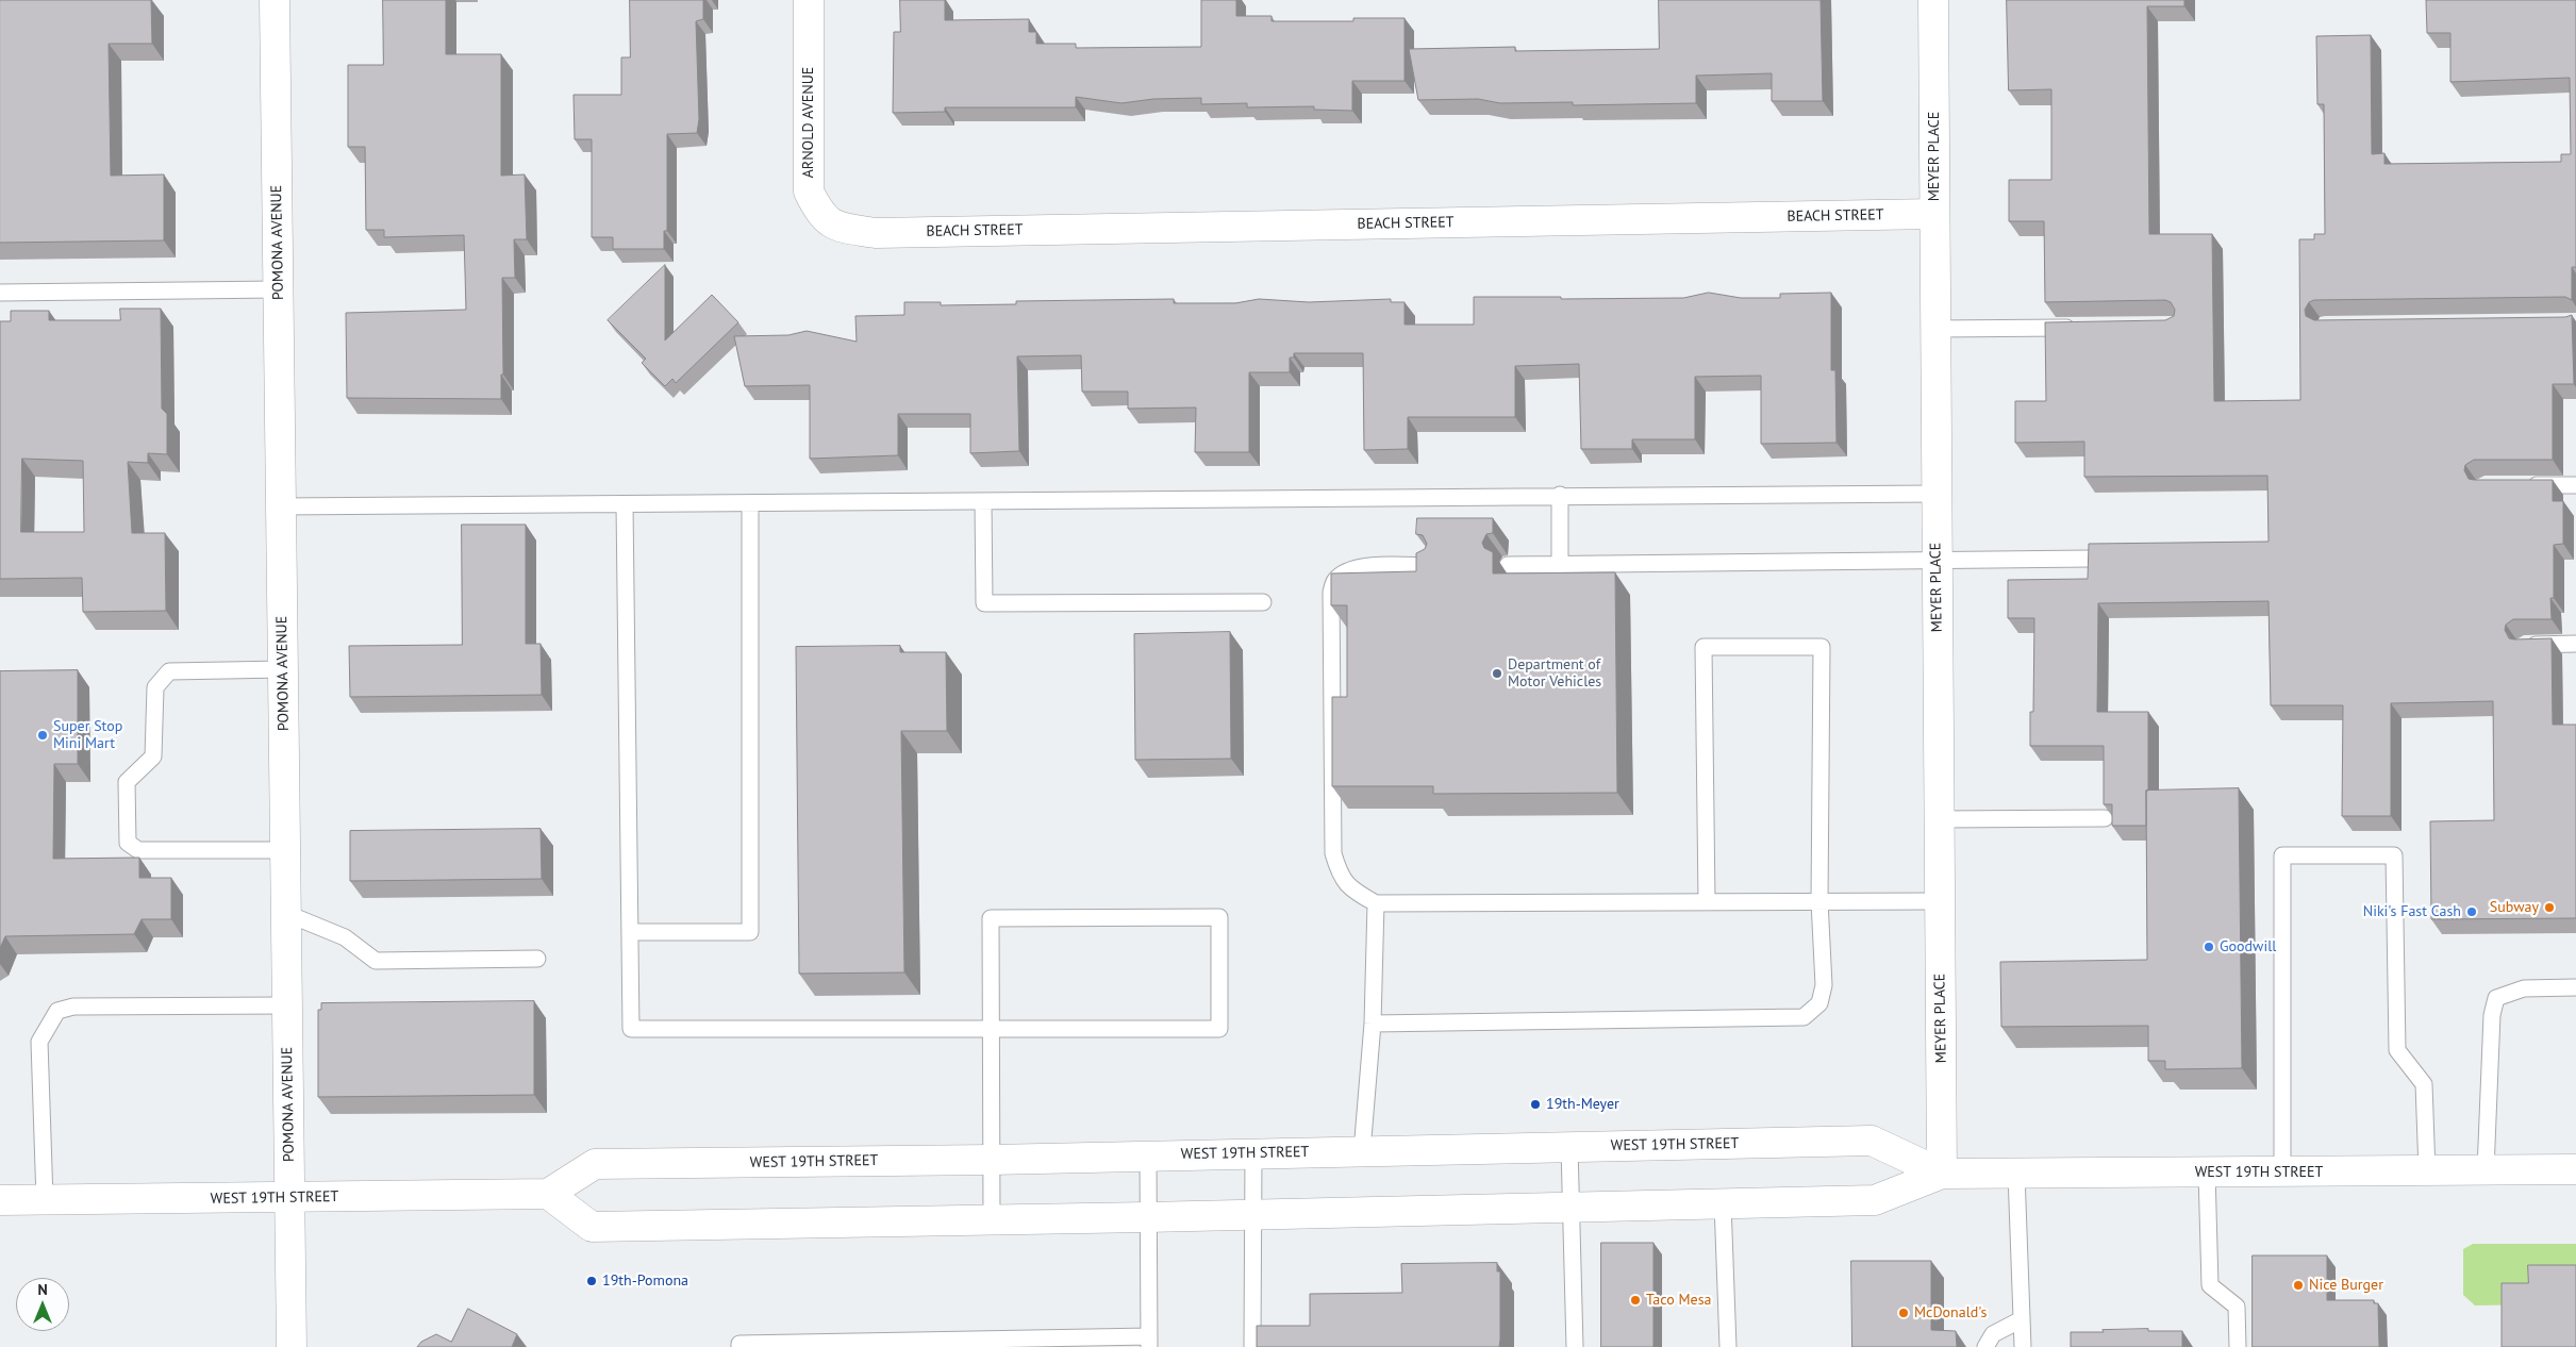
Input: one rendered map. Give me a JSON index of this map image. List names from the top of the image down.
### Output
{
  "streets": {
    "main road": [
      "ARNOLD AVENUE",
      "MEYER PLACE",
      "BEACH STREET",
      "POMONA AVENUE",
      "WEST 19TH STREET"
    ]
  },
  "crossings": [
    ["ARNOLD AVENUE", "BEACH STREET"],
    ["MEYER PLACE", "BEACH STREET"],
    ["MEYER PLACE", "WEST 19TH STREET"],
    ["POMONA AVENUE", "WEST 19TH STREET"]
  ],
  "places": [
    "Department of Motor Vehicles",
    "Super Stop Mini Mart",
    "Subway",
    "Niki's Fast Cash",
    "Goodwill",
    "19th-Meyer",
    "19th-Pomona",
    "Nice Burger",
    "Taco Mesa",
    "McDonald's"
  ],
  "north": "top"
}
